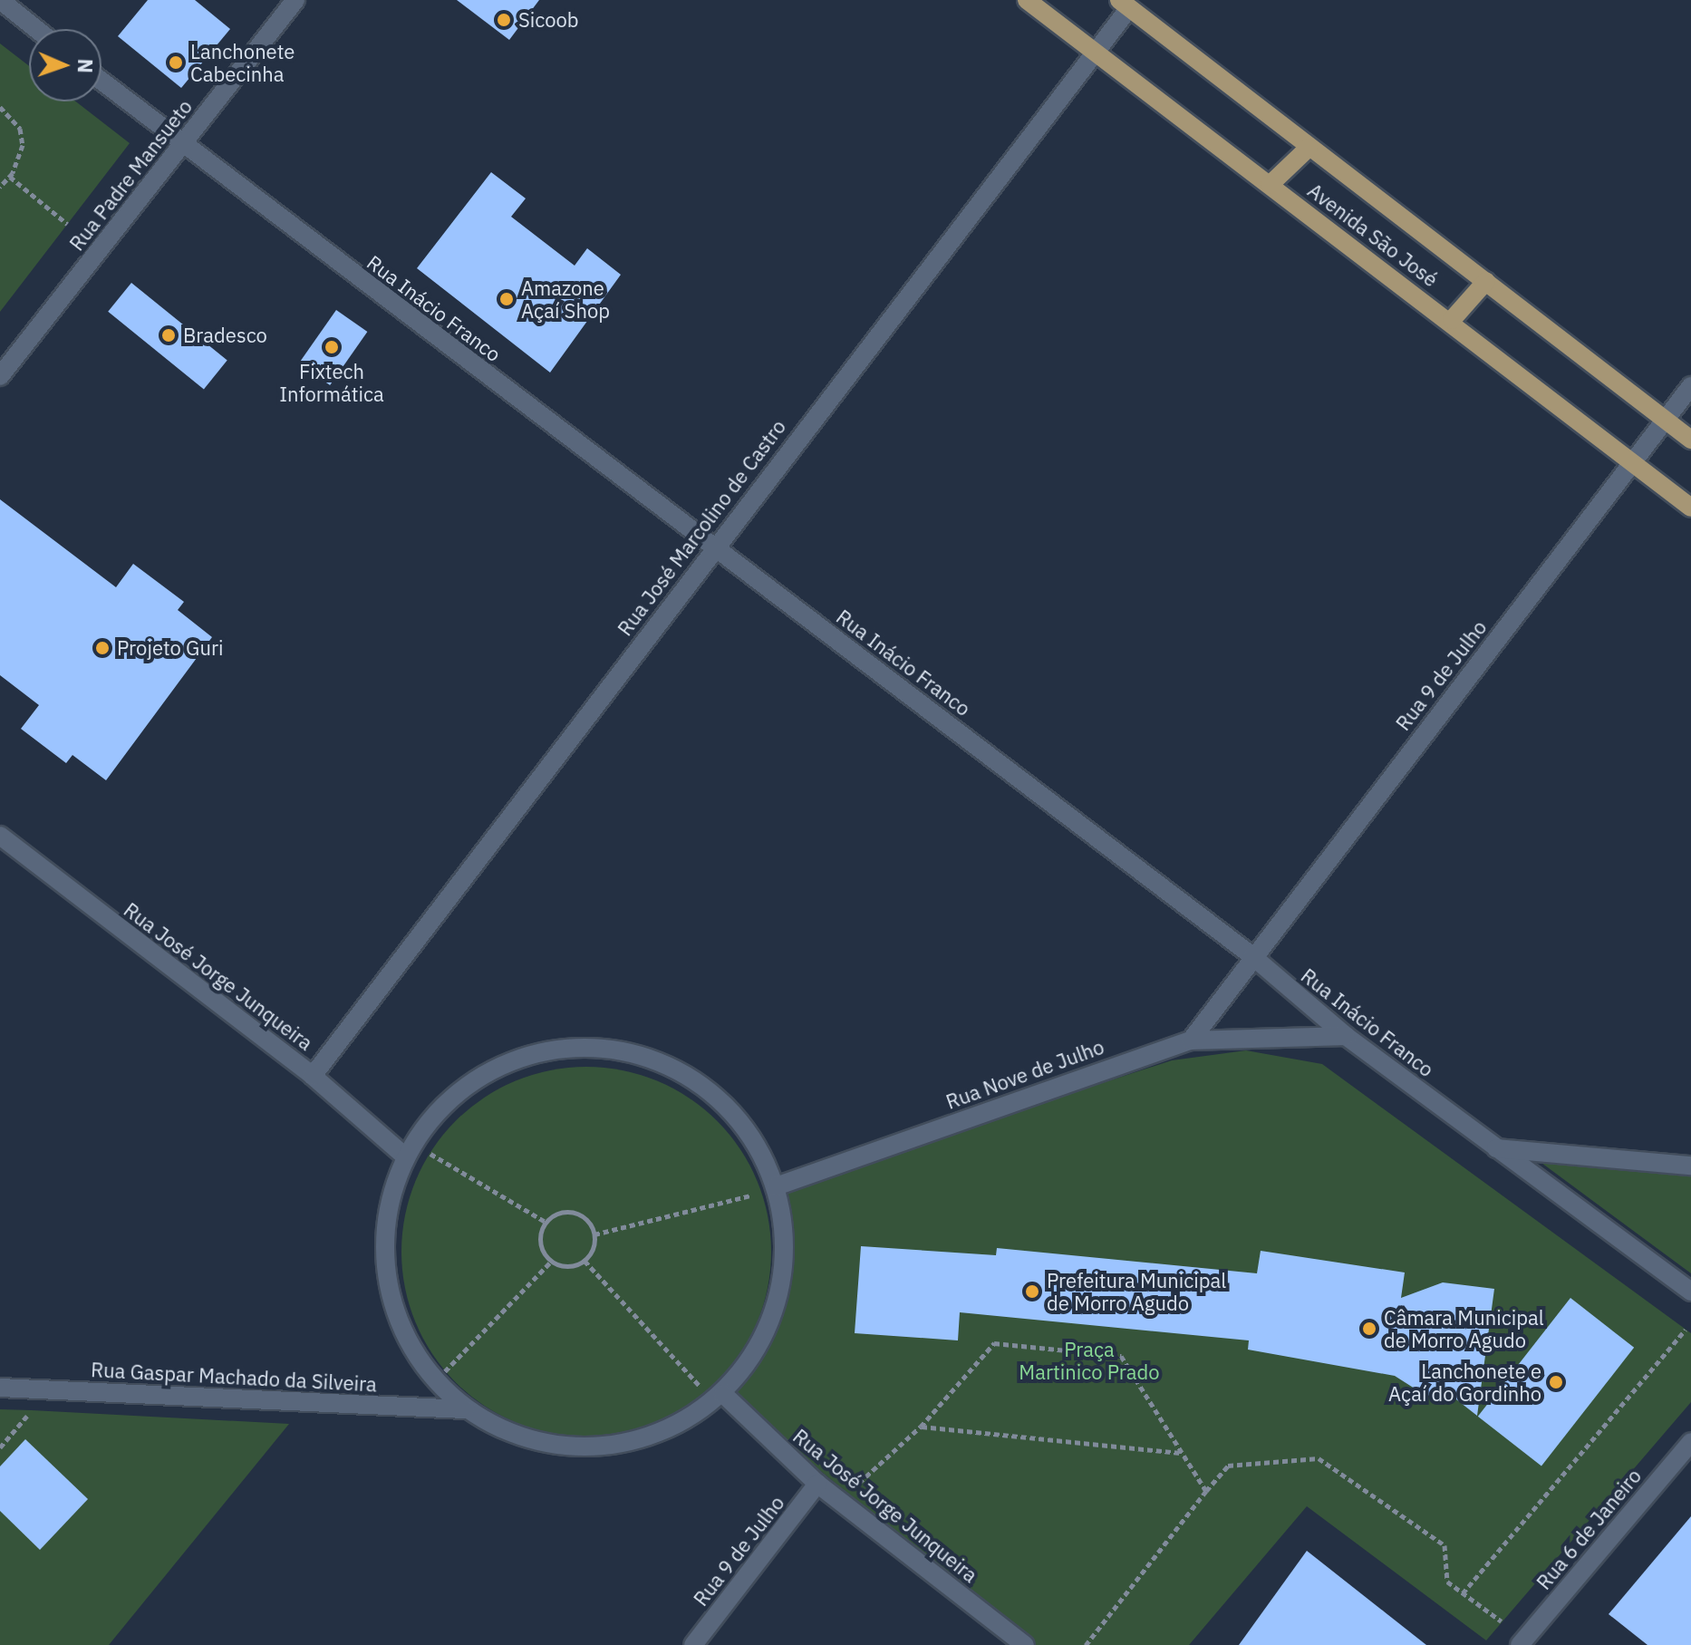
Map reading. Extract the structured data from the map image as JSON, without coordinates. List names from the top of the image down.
{
  "streets": {
    "main road": ["Avenida São José"],
    "street": [
      "Rua Padre Mansueto",
      "Rua Inácio Franco",
      "Rua José Marcolino de Castro",
      "Rua 9 de Julho",
      "Rua José Jorge Junqueira",
      "Rua Nove de Julho",
      "Rua Gaspar Machado da Silveira",
      "Rua 6 de Janeiro"
    ]
  },
  "crossings": [
    ["Rua Padre Mansueto", "Rua Inácio Franco"],
    ["Avenida São José", "Rua José Marcolino de Castro"],
    ["Avenida São José", "Rua 9 de Julho"],
    ["Rua Inácio Franco", "Rua José Marcolino de Castro"],
    ["Rua Inácio Franco", "Rua 9 de Julho"],
    ["Rua Inácio Franco", "Rua Nove de Julho"],
    ["Rua José Marcolino de Castro", "Rua José Jorge Junqueira"],
    ["Rua 9 de Julho", "Rua José Jorge Junqueira"]
  ],
  "parks": ["Praça Martinico Prado"],
  "places": [
    "Sicoob",
    "Lanchonete Cabecinha",
    "Amazone Açaí Shop",
    "Bradesco",
    "Fixtech Informática",
    "Projeto Guri",
    "Prefeitura Municipal de Morro Agudo",
    "Câmara Municipal de Morro Agudo",
    "Lanchonete e Açaí do Gordinho"
  ],
  "north": "right"
}
